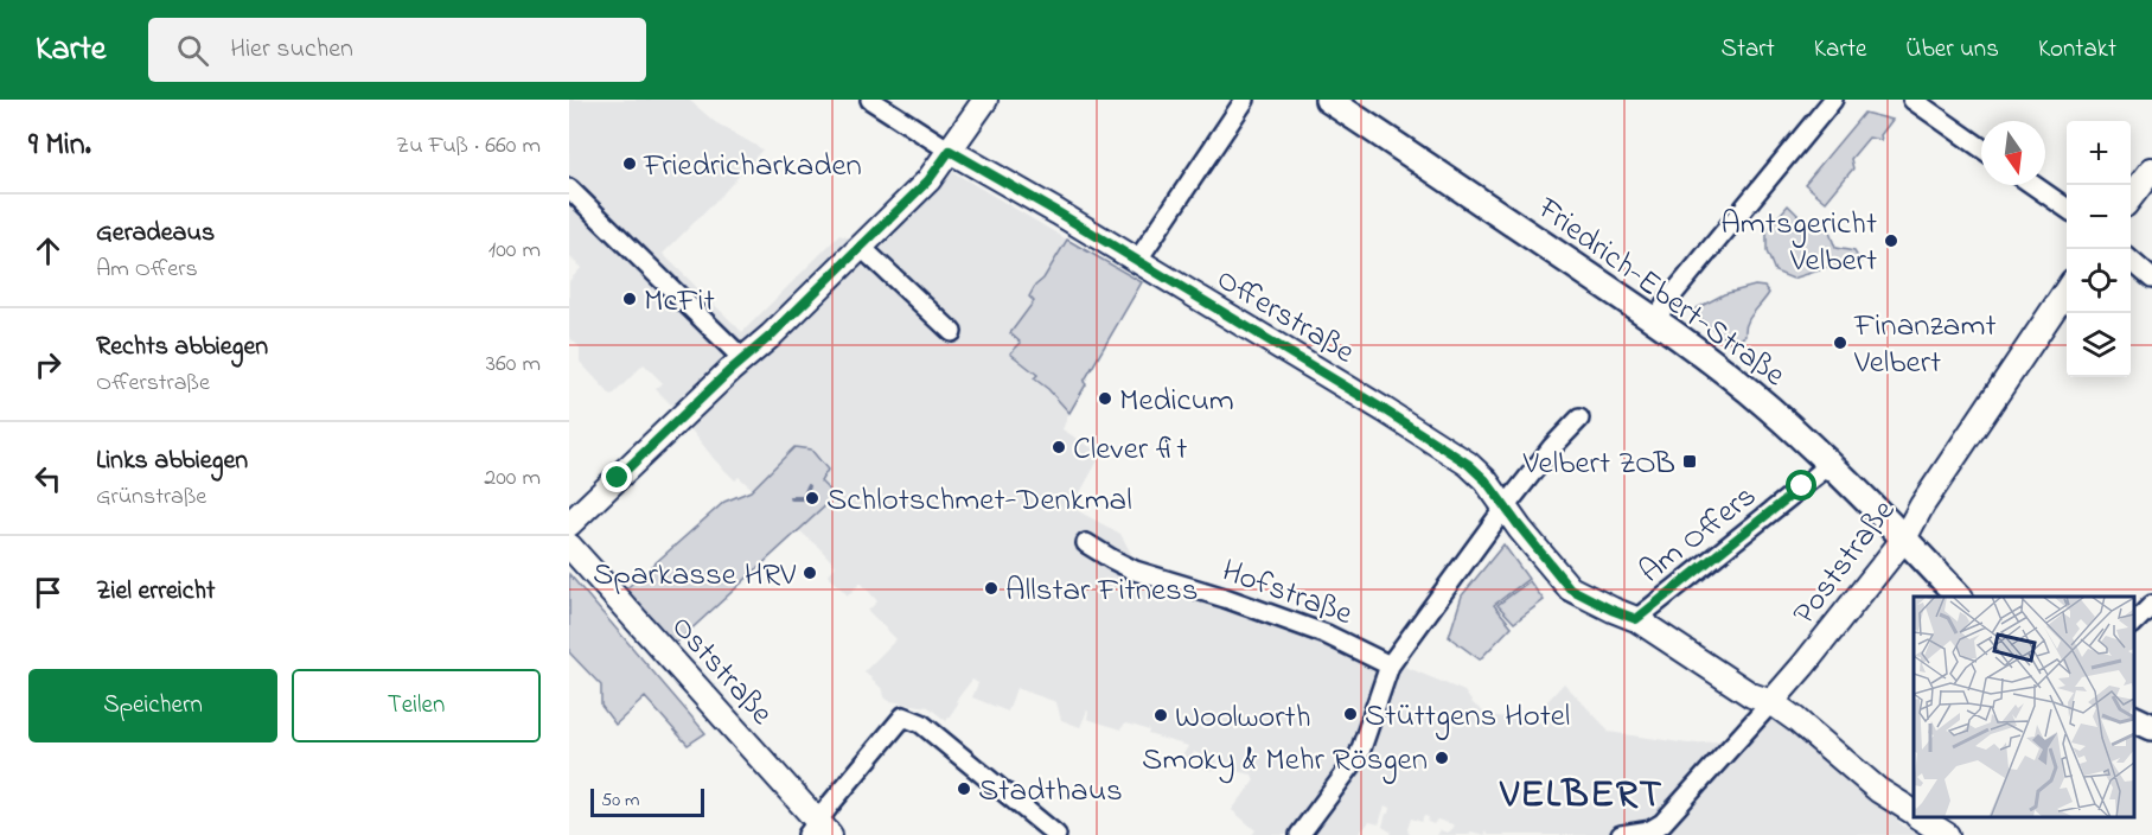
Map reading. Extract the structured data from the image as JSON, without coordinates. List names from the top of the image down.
{
  "streets": {
    "main road": ["Friedrich-Ebert-Straße"],
    "street": [
      "Offerstraße",
      "Am Offers",
      "Poststraße",
      "Hofstraße",
      "Oststraße"
    ]
  },
  "crossings": [
    ["Friedrich-Ebert-Straße", "Am Offers"],
    ["Friedrich-Ebert-Straße", "Poststraße"],
    ["Offerstraße", "Am Offers"],
    ["Offerstraße", "Poststraße"]
  ],
  "districts": ["VELBERT"],
  "places": {
    "other": [
      "Friedricharkaden",
      "Amtsgericht Velbert",
      "McFit",
      "Finanzamt Velbert",
      "Medicum",
      "Clever fit",
      "Schlotschmet-Denkmal",
      "Sparkasse HRV",
      "Allstar Fitness",
      "Stüttgens Hotel",
      "Woolworth",
      "Smoky & Mehr Rösgen",
      "Stadthaus"
    ],
    "transit": ["Velbert ZOB"]
  },
  "scale_bar": "50 m",
  "north": "bottom",
  "page": {
    "header": "Karte",
    "search": "Hier suchen",
    "nav": [
      "Start",
      "Karte",
      "Über uns",
      "Kontakt"
    ],
    "heading": ["9 Min.", "Zu Fuß · 660 m"],
    "map_buttons": ["+", "−"],
    "list": [
      ["Geradeaus", "Am Offers", "100 m"],
      ["Rechts abbiegen", "Offerstraße", "360 m"],
      ["Links abbiegen", "Grünstraße", "200 m"],
      "Ziel erreicht"
    ],
    "buttons": ["Speichern", "Teilen"],
    "scale": "50 m"
  }
}
